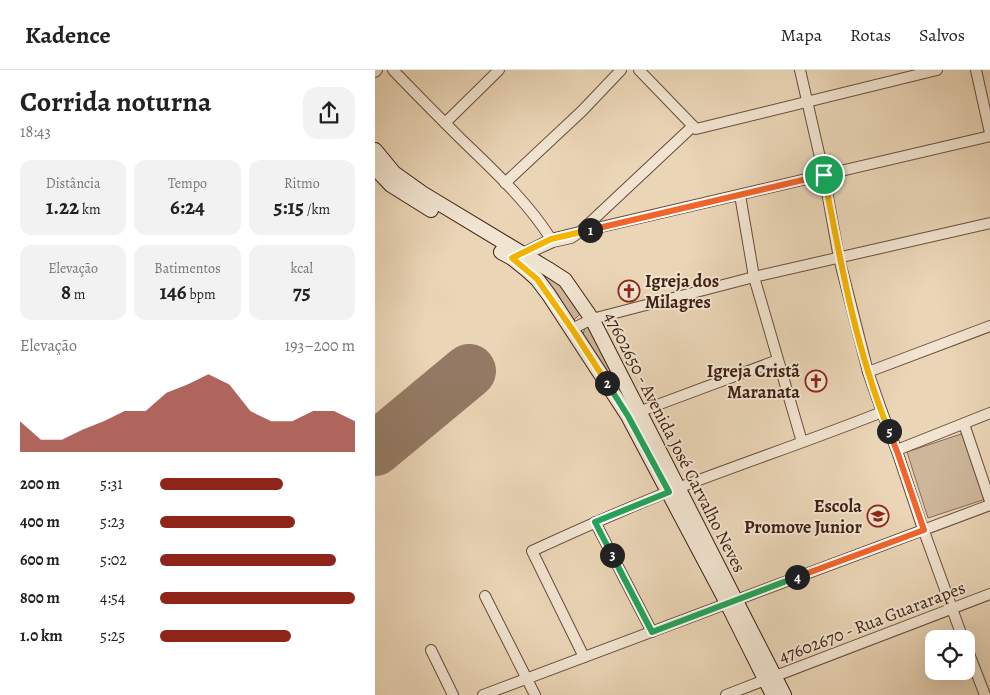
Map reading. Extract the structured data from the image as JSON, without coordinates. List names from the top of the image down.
{
  "streets": {
    "street": ["47602650 - Avenida José Carvalho Neves", "47602670 - Rua Guararapes"]
  },
  "crossings": [
    ["47602650 - Avenida José Carvalho Neves", "47602670 - Rua Guararapes"]
  ],
  "places": {
    "church": ["Igreja dos Milagres", "Igreja Cristã Maranata"],
    "school or university": ["Escola Promove Junior"]
  },
  "page": {
    "header": "Kadence",
    "nav": ["Mapa", "Rotas", "Salvos"],
    "heading": ["Corrida noturna", "18:43"],
    "stats": [
      ["Distância", "1.22 km"],
      ["Tempo", "6:24"],
      ["Ritmo", "5:15 /km"],
      ["Elevação", "8 m"],
      ["Batimentos", "146 bpm"],
      ["kcal", "75"]
    ],
    "pins": [
      "1",
      "2",
      "5",
      "3",
      "4"
    ],
    "chart": ["Elevação", "193–200 m"],
    "list": [
      {
        "name": "200 m",
        "note": "5:31"
      },
      {
        "name": "400 m",
        "note": "5:23"
      },
      {
        "name": "600 m",
        "note": "5:02"
      },
      {
        "name": "800 m",
        "note": "4:54"
      },
      {
        "name": "1.0 km",
        "note": "5:25"
      }
    ]
  }
}
